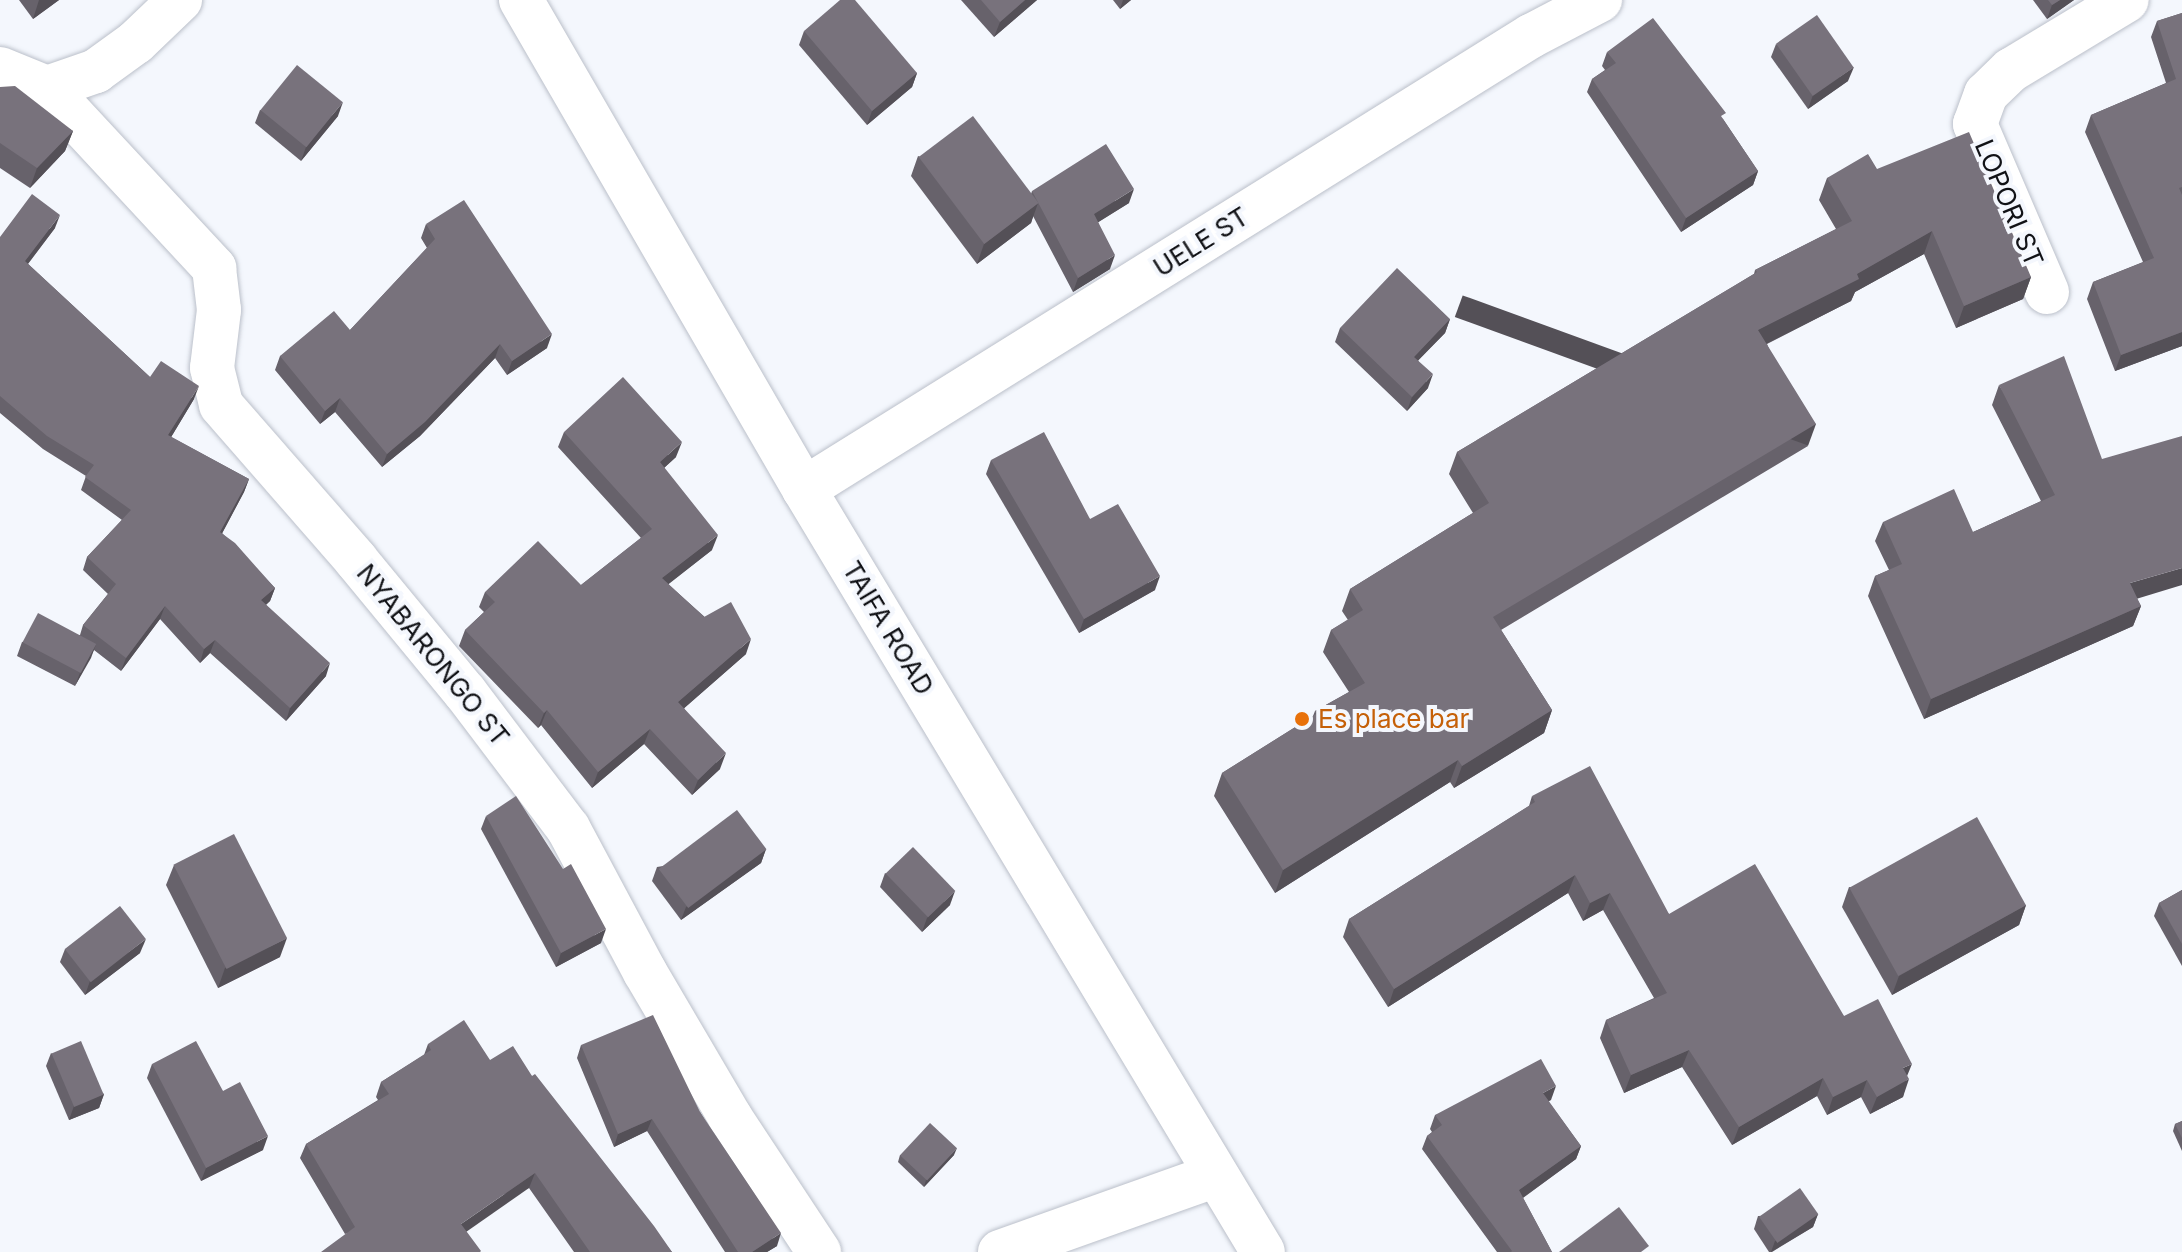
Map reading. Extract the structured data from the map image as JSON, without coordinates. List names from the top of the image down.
{
  "streets": {
    "main road": [
      "LOPORI ST",
      "UELE ST",
      "TAIFA ROAD",
      "NYABARONGO ST"
    ]
  },
  "crossings": [
    ["UELE ST", "TAIFA ROAD"]
  ],
  "places": ["Es place bar"]
}
